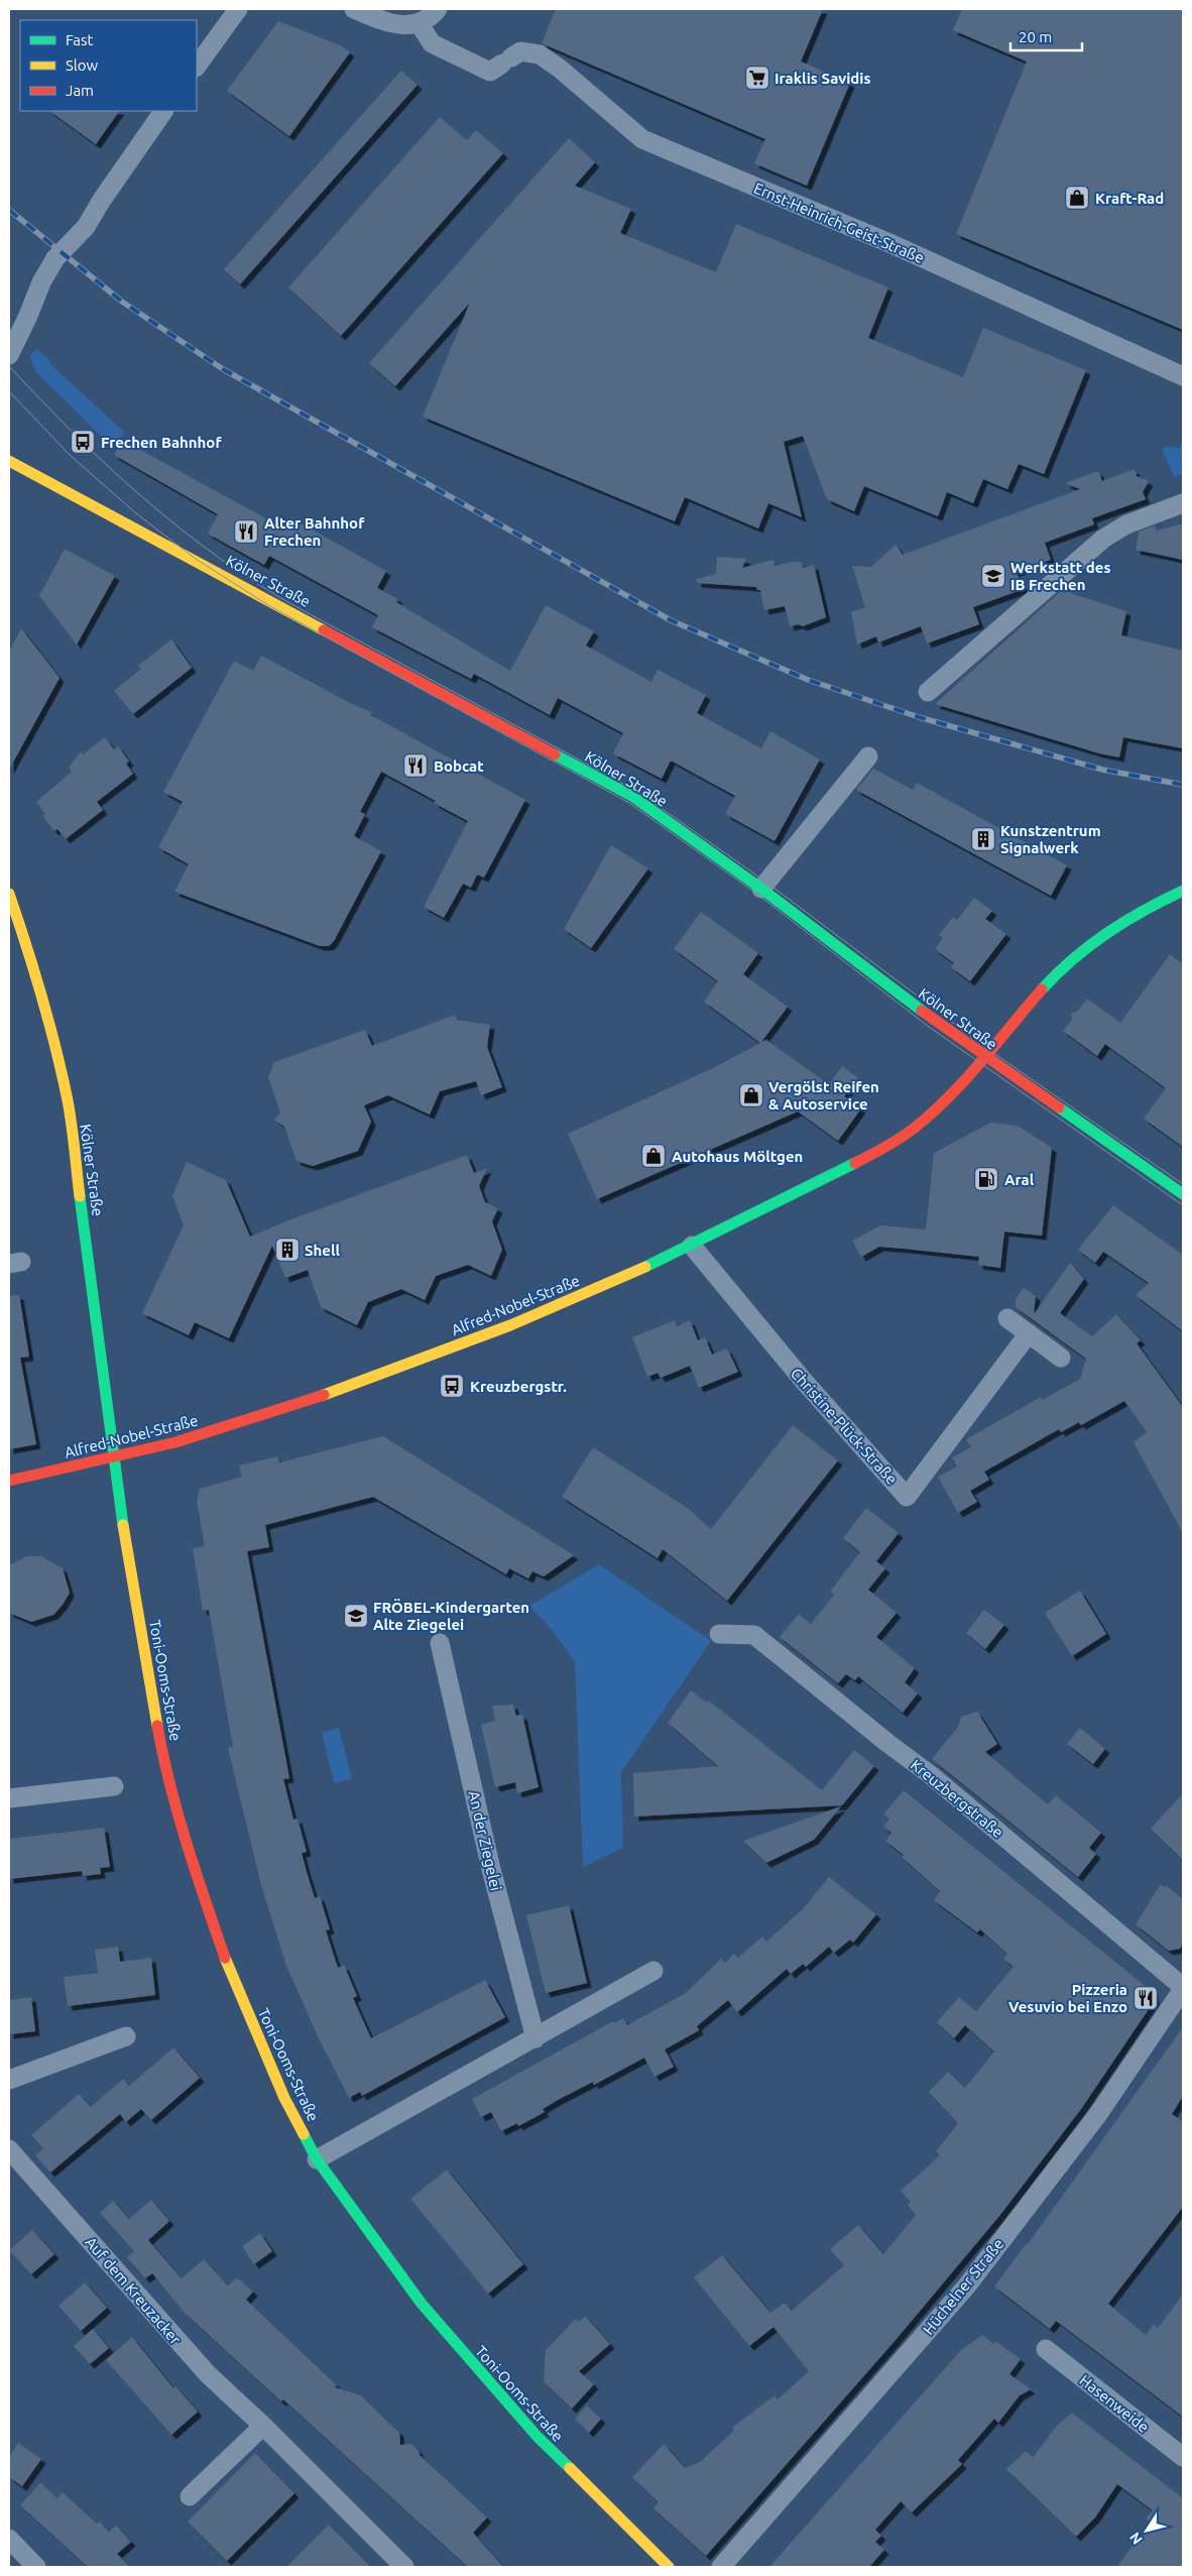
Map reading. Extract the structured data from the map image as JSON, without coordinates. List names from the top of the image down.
{
  "streets": {
    "street": [
      "Ernst-Heinrich-Geist-Straße",
      "Kölner Straße",
      "Alfred-Nobel-Straße",
      "Christine-Plück-Straße",
      "Toni-Ooms-Straße",
      "Kreuzbergstraße",
      "An der Ziegelei",
      "Hüchelner Straße",
      "Auf dem Kreuzacker",
      "Hasenweide"
    ]
  },
  "crossings": [
    ["Kölner Straße", "Alfred-Nobel-Straße"],
    ["Kölner Straße", "Toni-Ooms-Straße"],
    ["Alfred-Nobel-Straße", "Christine-Plück-Straße"],
    ["Alfred-Nobel-Straße", "Toni-Ooms-Straße"],
    ["Kreuzbergstraße", "Hüchelner Straße"]
  ],
  "places": {
    "supermarket": ["Iraklis Savidis"],
    "shop": ["Kraft-Rad", "Vergölst Reifen & Autoservice", "Autohaus Möltgen"],
    "bus stop": ["Frechen Bahnhof", "Kreuzbergstr."],
    "restaurant": ["Alter Bahnhof Frechen", "Bobcat", "Pizzeria Vesuvio bei Enzo"],
    "school or university": ["Werkstatt des IB Frechen", "FRÖBEL-Kindergarten Alte Ziegelei"],
    "building": ["Kunstzentrum Signalwerk", "Shell"],
    "fuel station": ["Aral"]
  },
  "legend": ["Fast", "Slow", "Jam"],
  "scale_bar": "20 m",
  "north": "bottom left"
}
